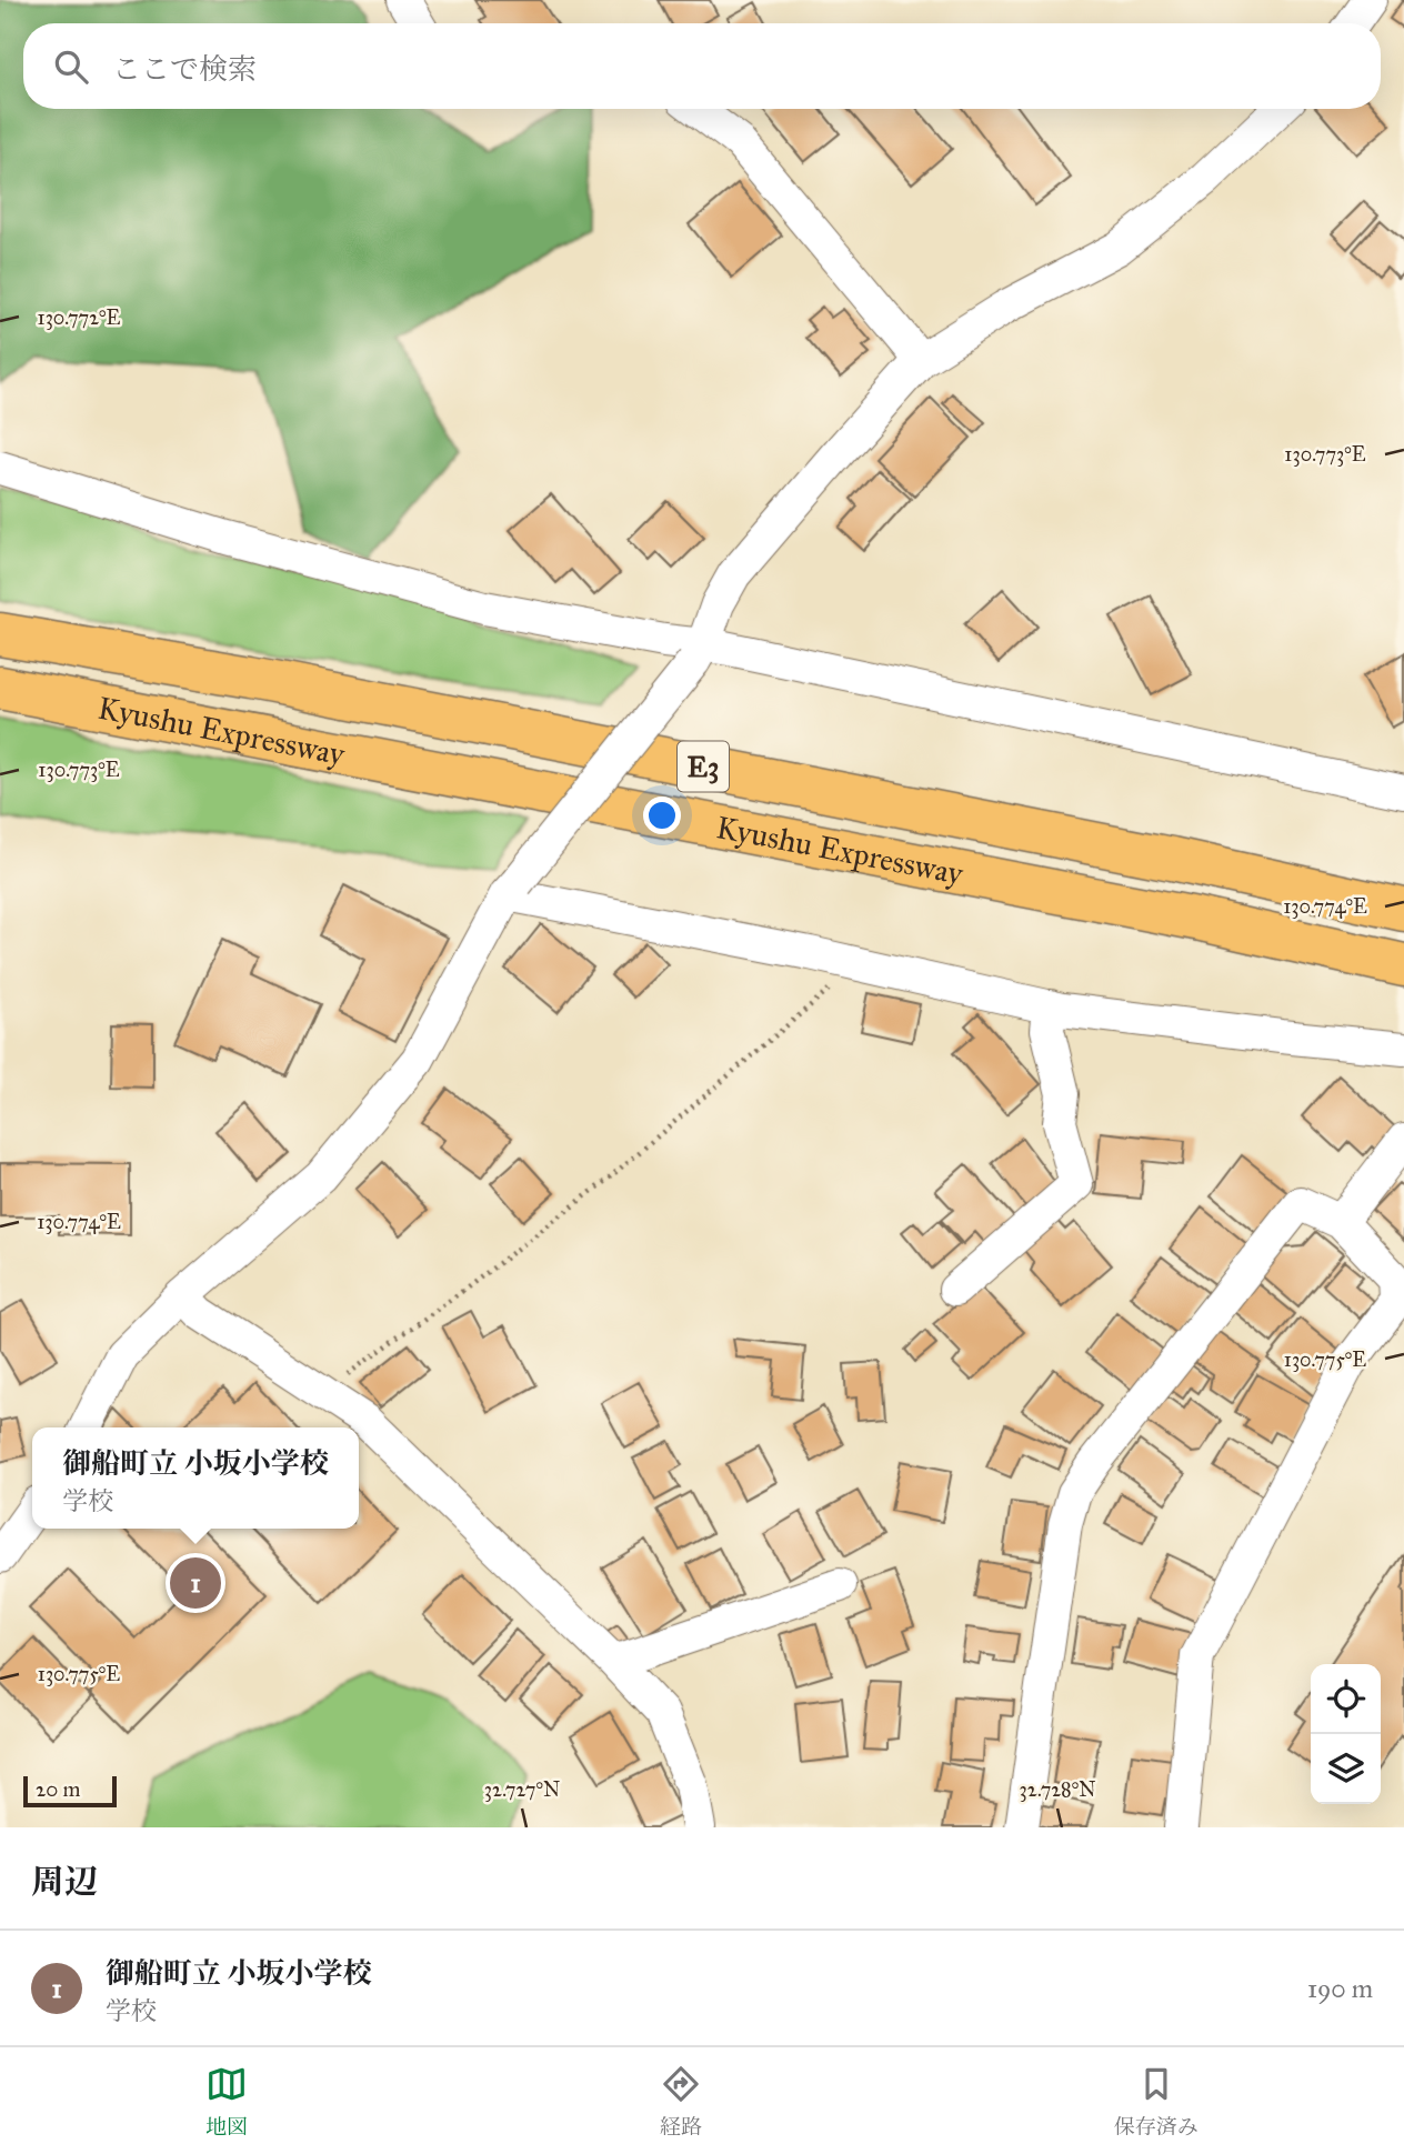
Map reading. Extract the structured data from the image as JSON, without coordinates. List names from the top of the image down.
{
  "streets": {
    "highway": ["Kyushu Expressway", "E3"]
  },
  "scale_bar": "20 m",
  "page": {
    "search": "ここで検索",
    "popup": ["御船町立 小坂小学校", "学校"],
    "pins": "1",
    "scale": "20 m",
    "heading": "周辺",
    "list": [
      {
        "mark": "1",
        "name": "御船町立 小坂小学校",
        "note": "学校",
        "value": "190 m"
      }
    ],
    "nav": ["地図", "経路", "保存済み"]
  },
  "coordinates": [
    "130.772°E",
    "130.773°E",
    "130.774°E",
    "130.775°E",
    "32.727°N",
    "32.728°N"
  ]
}
